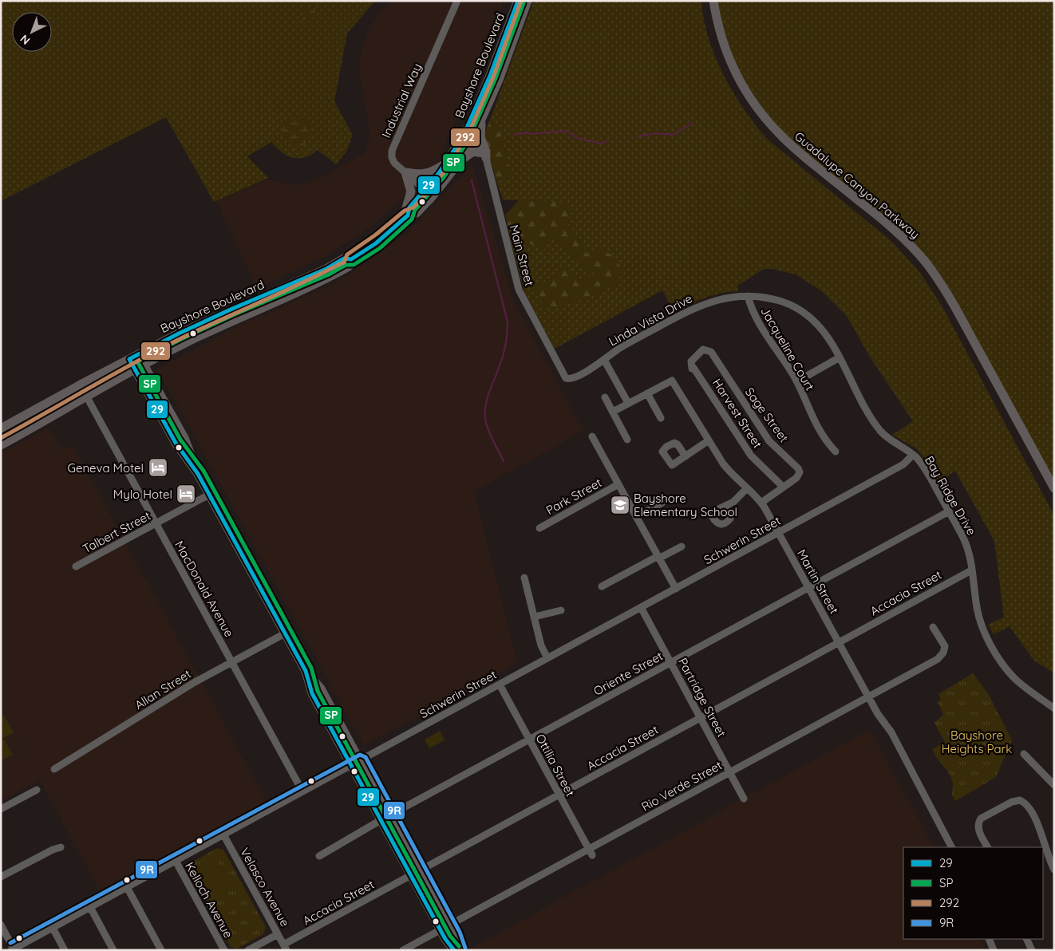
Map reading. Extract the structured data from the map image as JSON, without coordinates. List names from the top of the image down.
{
  "streets": {
    "main road": ["Bayshore Boulevard", "Guadalupe Canyon Parkway"],
    "street": [
      "Industrial Way",
      "Main Street",
      "Linda Vista Drive",
      "Jacqueline Court",
      "Harvest Street",
      "Sage Street",
      "Bay Ridge Drive",
      "Park Street",
      "Talbert Street",
      "Schwerin Street",
      "Martin Street",
      "MacDonald Avenue",
      "Accacia Street",
      "Oriente Street",
      "Allan Street",
      "Partridge Street",
      "Ottilia Street",
      "Rio Verde Street",
      "Velasco Avenue",
      "Kelloch Avenue"
    ]
  },
  "crossings": [
    ["Bayshore Boulevard", "Industrial Way"],
    ["Bayshore Boulevard", "MacDonald Avenue"],
    ["Main Street", "Linda Vista Drive"],
    ["Linda Vista Drive", "Jacqueline Court"],
    ["Linda Vista Drive", "Bay Ridge Drive"],
    ["Linda Vista Drive", "Schwerin Street"],
    ["Harvest Street", "Sage Street"],
    ["Sage Street", "Martin Street"],
    ["Bay Ridge Drive", "Schwerin Street"],
    ["Bay Ridge Drive", "Accacia Street"],
    ["Bay Ridge Drive", "Oriente Street"],
    ["Talbert Street", "MacDonald Avenue"],
    ["Schwerin Street", "Martin Street"],
    ["Schwerin Street", "MacDonald Avenue"],
    ["Schwerin Street", "Partridge Street"],
    ["Schwerin Street", "Ottilia Street"],
    ["Schwerin Street", "Velasco Avenue"],
    ["Schwerin Street", "Kelloch Avenue"],
    ["Martin Street", "Accacia Street"],
    ["Martin Street", "Oriente Street"],
    ["Martin Street", "Rio Verde Street"],
    ["MacDonald Avenue", "Allan Street"],
    ["Accacia Street", "Partridge Street"],
    ["Accacia Street", "Ottilia Street"],
    ["Accacia Street", "Velasco Avenue"],
    ["Oriente Street", "Partridge Street"],
    ["Oriente Street", "Ottilia Street"],
    ["Partridge Street", "Rio Verde Street"],
    ["Ottilia Street", "Rio Verde Street"]
  ],
  "parks": ["Bayshore Heights Park"],
  "places": {
    "hotel": ["Geneva Motel", "Mylo Hotel"],
    "school or university": ["Bayshore Elementary School"]
  },
  "lines": [
    "transit line 29",
    "transit line 292",
    "transit line SP",
    "transit line 9R"
  ],
  "legend": [
    "29",
    "SP",
    "292",
    "9R"
  ],
  "north": "bottom left"
}
